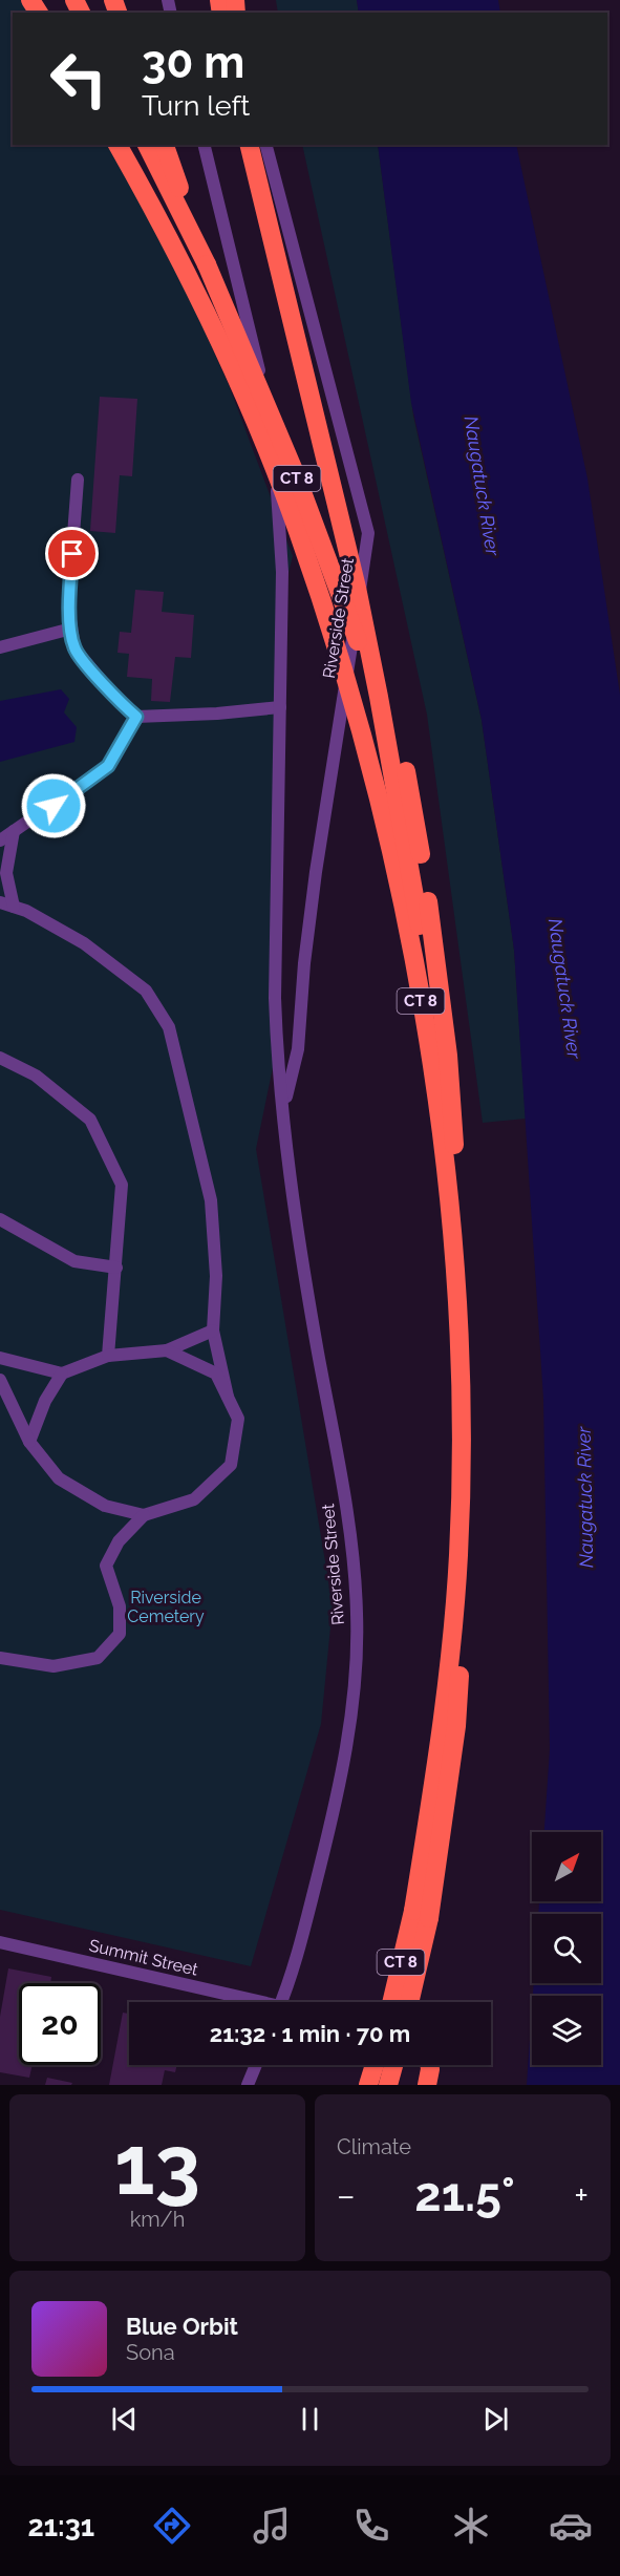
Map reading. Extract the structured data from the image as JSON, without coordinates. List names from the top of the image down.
{
  "streets": {
    "highway": ["CT 8"],
    "street": ["Riverside Street", "Summit Street"]
  },
  "water": ["Naugatuck River"],
  "parks": ["Riverside Cemetery"],
  "north": "top right",
  "page": {
    "turn": ["30 m", "Turn left"],
    "limit": "20",
    "trip": "21:32 · 1 min · 70 m",
    "tile": [
      ["13", "km/h"],
      "Climate"
    ],
    "heat": ["−", "21.5°", "+"],
    "song": ["Blue Orbit", "Sona"],
    "tabs": "21:31"
  }
}
